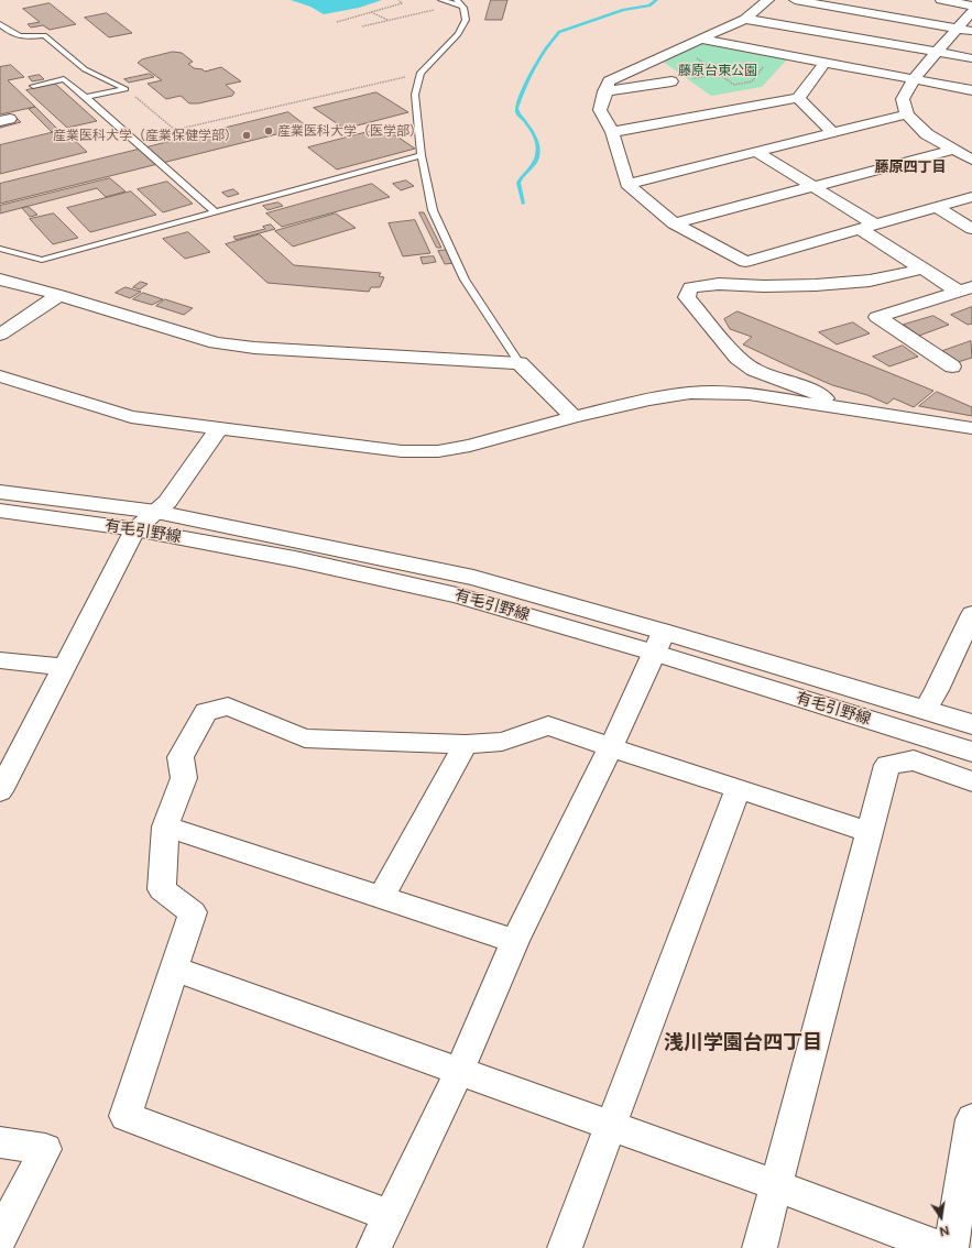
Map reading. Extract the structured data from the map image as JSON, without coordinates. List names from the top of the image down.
{
  "streets": {
    "main road": ["有毛引野線"]
  },
  "districts": ["藤原四丁目", "浅川学園台四丁目"],
  "parks": ["藤原台東公園"],
  "places": ["産業医科大学（医学部）", "産業医科大学（産業保健学部）"],
  "north": "bottom"
}
